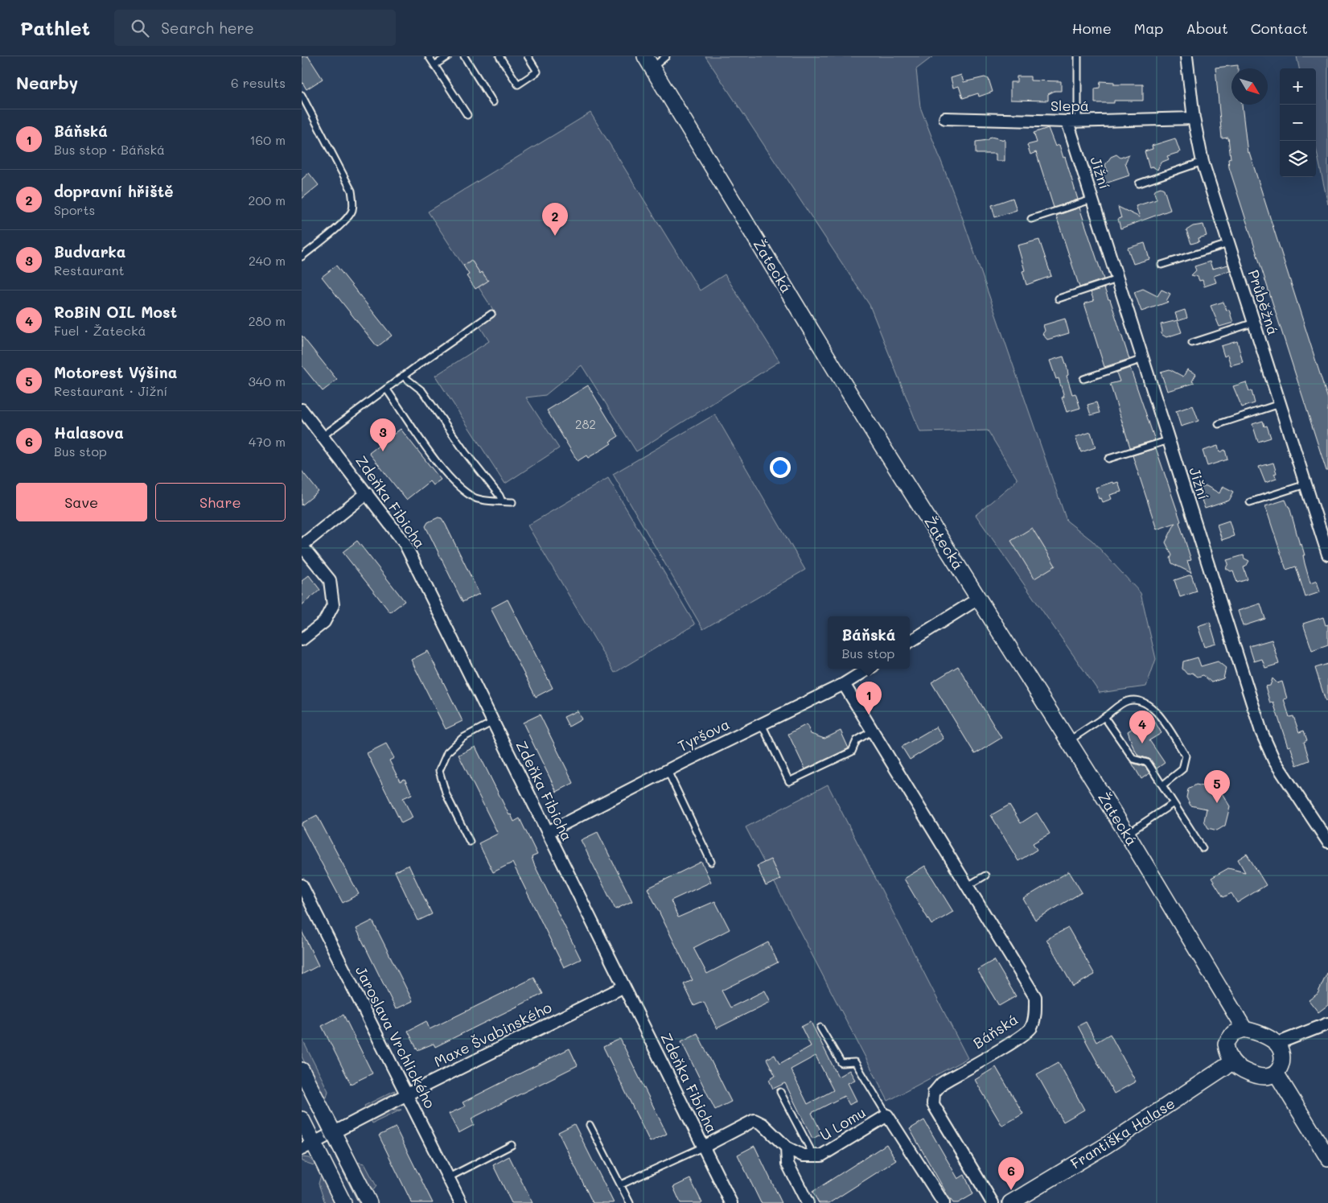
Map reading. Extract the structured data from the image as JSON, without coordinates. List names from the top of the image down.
{
  "streets": {
    "street": [
      "Slepá",
      "Jižní",
      "Žatecká",
      "Průběžná",
      "Zdeňka Fibicha",
      "Tyršova",
      "Báňská",
      "Maxe Švabinského",
      "Jaroslava Vrchlického",
      "U Lomu",
      "Františka Halase"
    ]
  },
  "crossings": [
    ["Slepá", "Jižní"],
    ["Slepá", "Průběžná"],
    ["Žatecká", "Františka Halase"],
    ["Zdeňka Fibicha", "Tyršova"],
    ["Zdeňka Fibicha", "Maxe Švabinského"],
    ["Zdeňka Fibicha", "U Lomu"],
    ["Tyršova", "Báňská"],
    ["Maxe Švabinského", "Jaroslava Vrchlického"]
  ],
  "house_numbers": ["282"],
  "north": "bottom right",
  "page": {
    "header": "Pathlet",
    "search": "Search here",
    "nav": [
      "Home",
      "Map",
      "About",
      "Contact"
    ],
    "heading": ["Nearby", "6 results"],
    "map_buttons": ["+", "−"],
    "list": [
      {
        "mark": "1",
        "name": "Báňská",
        "note": "Bus stop · Báňská",
        "value": "160 m"
      },
      {
        "mark": "2",
        "name": "dopravní hřiště",
        "note": "Sports",
        "value": "200 m"
      },
      {
        "mark": "3",
        "name": "Budvarka",
        "note": "Restaurant",
        "value": "240 m"
      },
      {
        "mark": "4",
        "name": "RoBiN OIL Most",
        "note": "Fuel · Žatecká",
        "value": "280 m"
      },
      {
        "mark": "5",
        "name": "Motorest Výšina",
        "note": "Restaurant · Jižní",
        "value": "340 m"
      },
      {
        "mark": "6",
        "name": "Halasova",
        "note": "Bus stop",
        "value": "470 m"
      }
    ],
    "pins": [
      "2",
      "3",
      "1",
      "4",
      "5",
      "6"
    ],
    "buttons": ["Save", "Share"],
    "popup": ["Báňská", "Bus stop"]
  }
}
